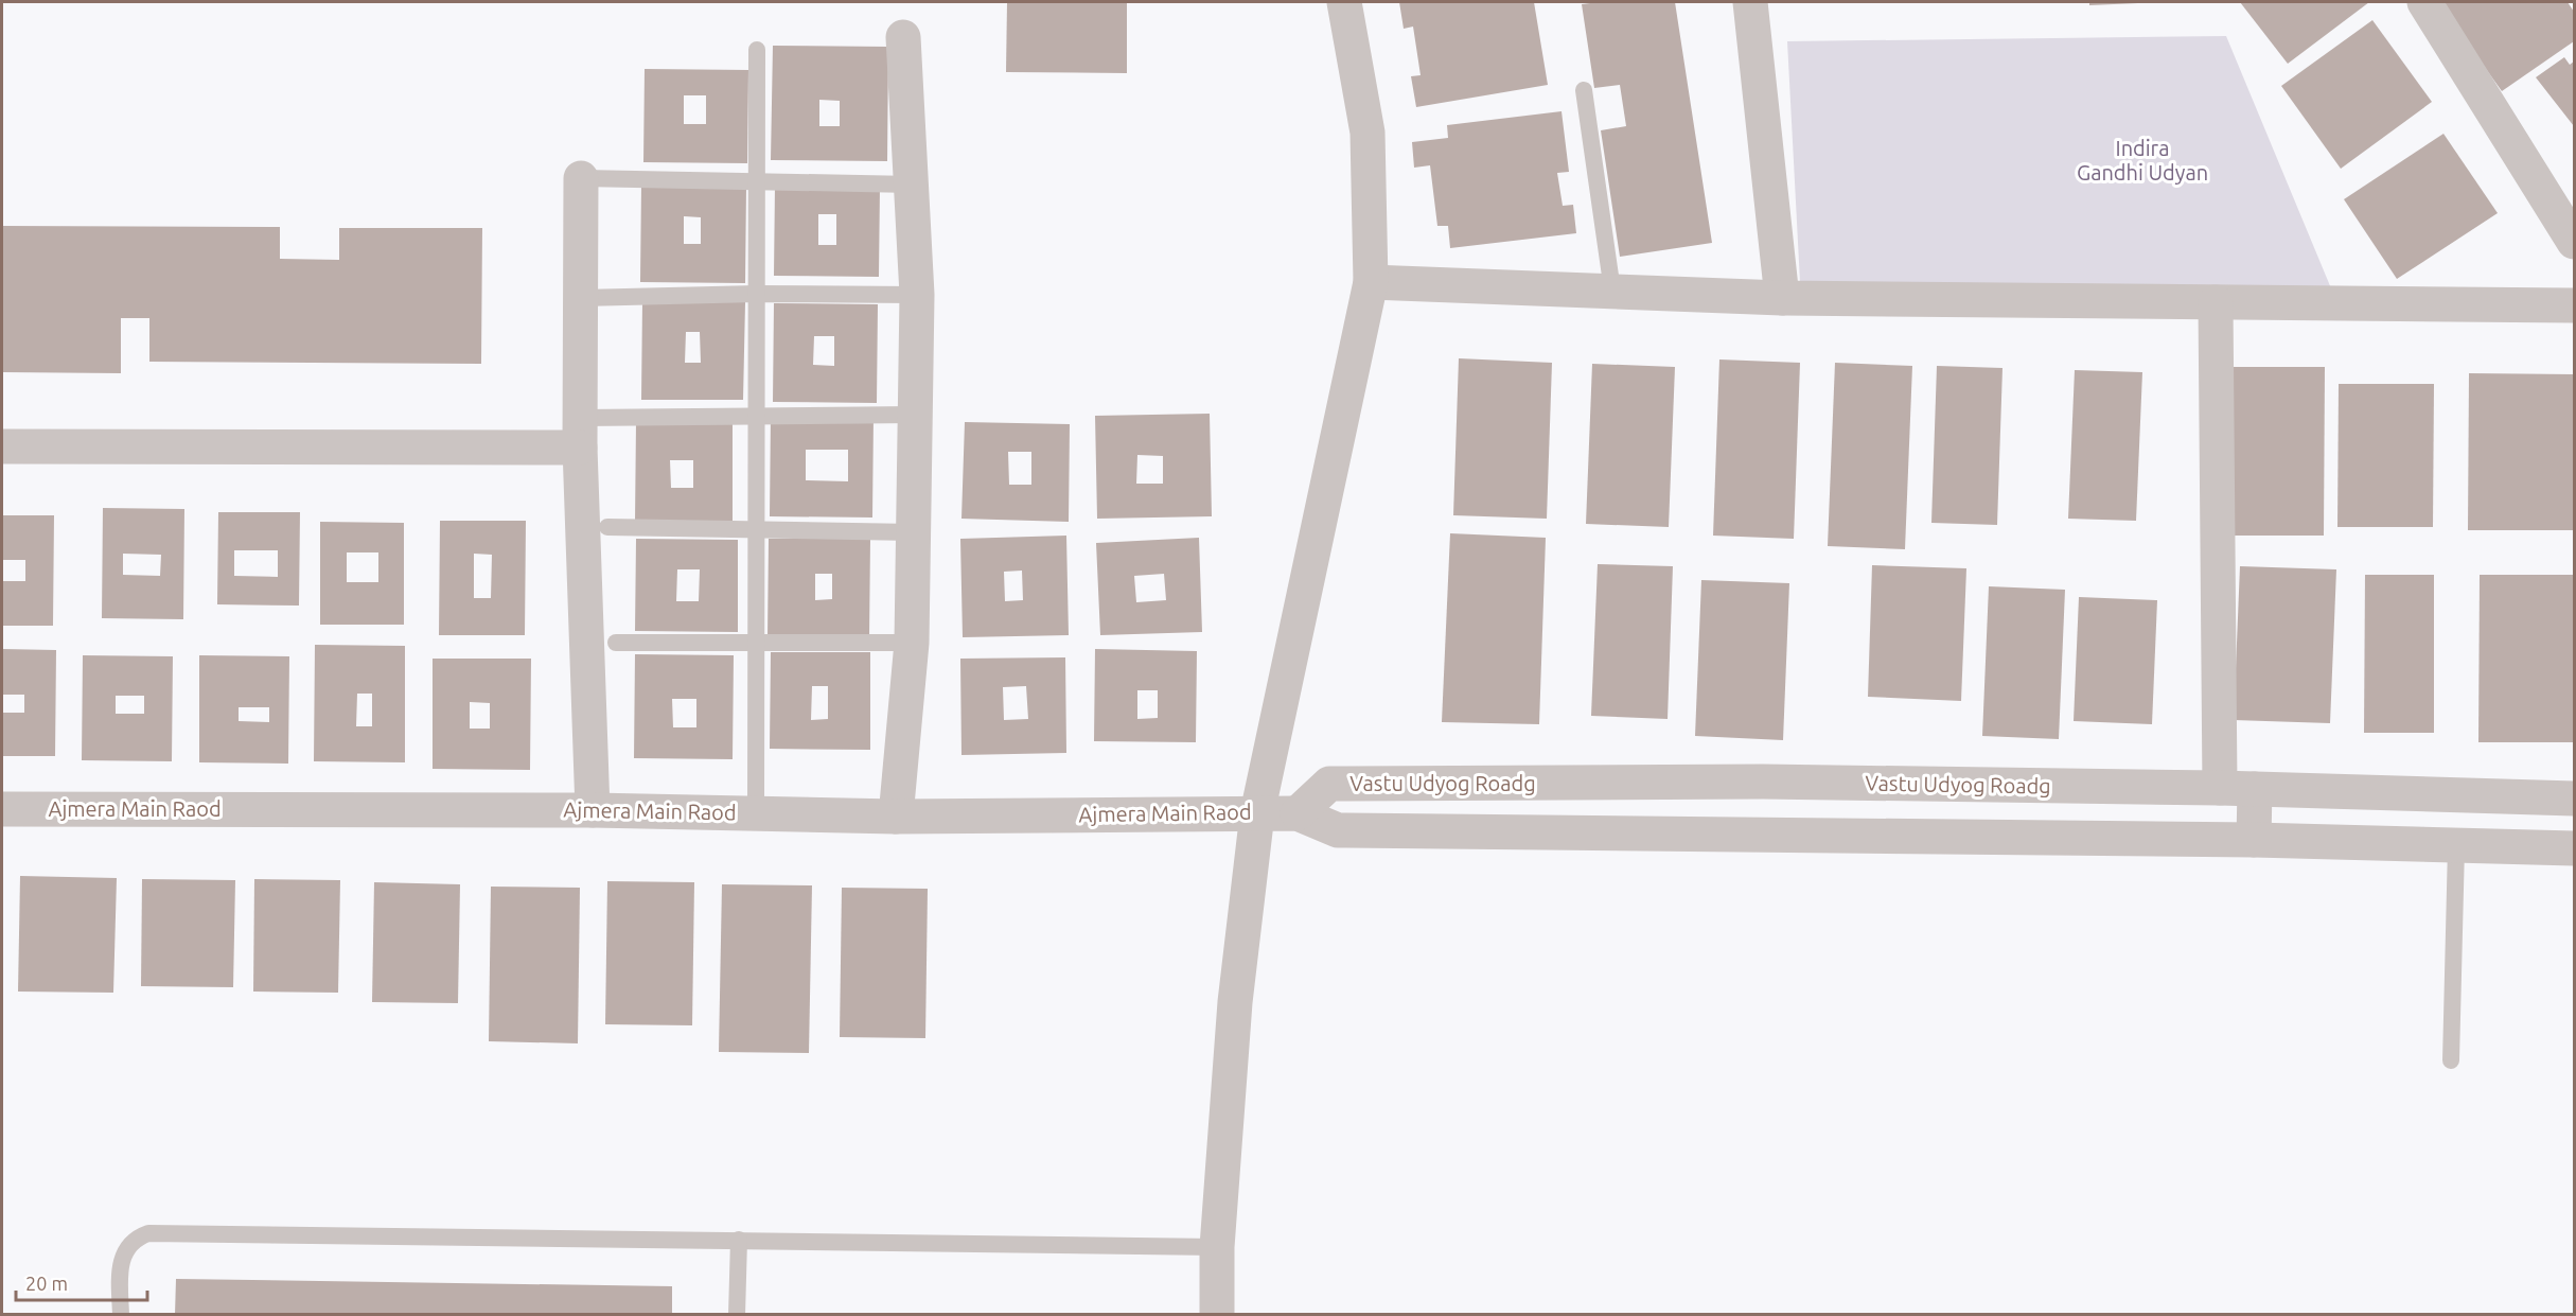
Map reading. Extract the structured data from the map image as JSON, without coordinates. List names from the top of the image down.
{
  "streets": {
    "street": ["Vastu Udyog Roadg", "Ajmera Main Raod"]
  },
  "crossings": [
    ["Vastu Udyog Roadg", "Ajmera Main Raod"]
  ],
  "parks": ["Indira Gandhi Udyan"],
  "scale_bar": "20 m"
}
